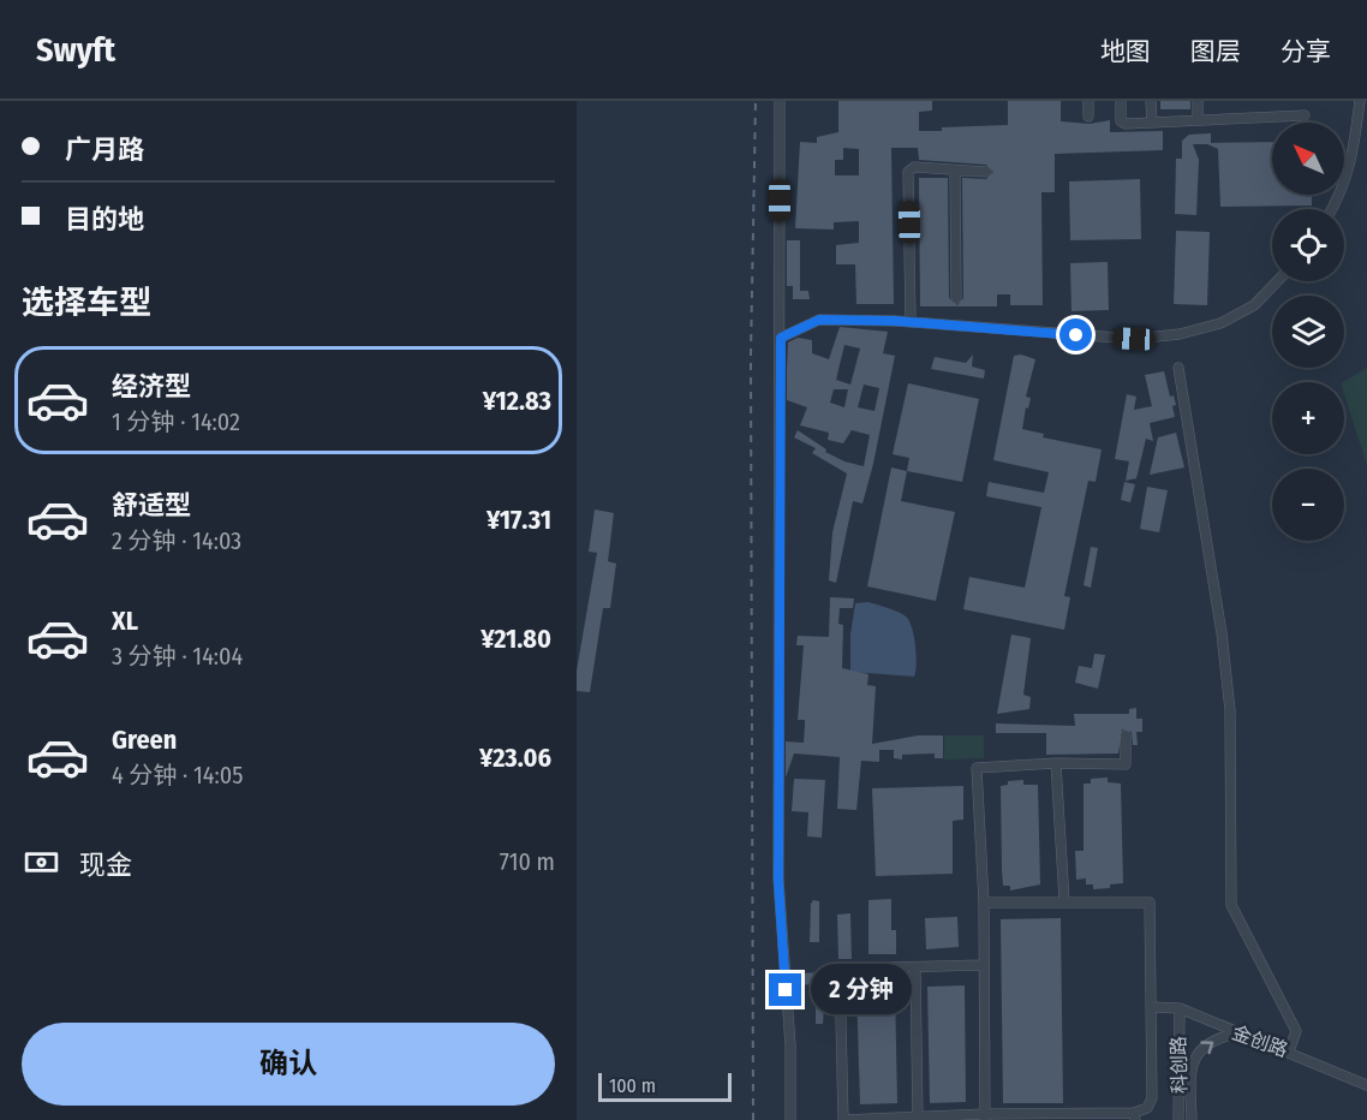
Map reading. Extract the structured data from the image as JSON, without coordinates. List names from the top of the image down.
{
  "streets": {
    "street": ["金创路", "科创路"]
  },
  "crossings": [
    ["金创路", "科创路"]
  ],
  "one_way": ["科创路"],
  "scale_bar": "100 m",
  "north": "top left",
  "page": {
    "header": "Swyft",
    "nav": ["地图", "图层", "分享"],
    "banner": ["广月路", "目的地"],
    "map_buttons": ["+", "−"],
    "heading": "选择车型",
    "list": [
      {
        "name": "经济型",
        "note": "1 分钟 · 14:02",
        "value": "¥12.83"
      },
      {
        "name": "舒适型",
        "note": "2 分钟 · 14:03",
        "value": "¥17.31"
      },
      {
        "name": "XL",
        "note": "3 分钟 · 14:04",
        "value": "¥21.80"
      },
      {
        "name": "Green",
        "note": "4 分钟 · 14:05",
        "value": "¥23.06"
      }
    ],
    "pay": ["现金", "710 m"],
    "bubble": "2 分钟",
    "buttons": "确认",
    "scale": "100 m"
  }
}
